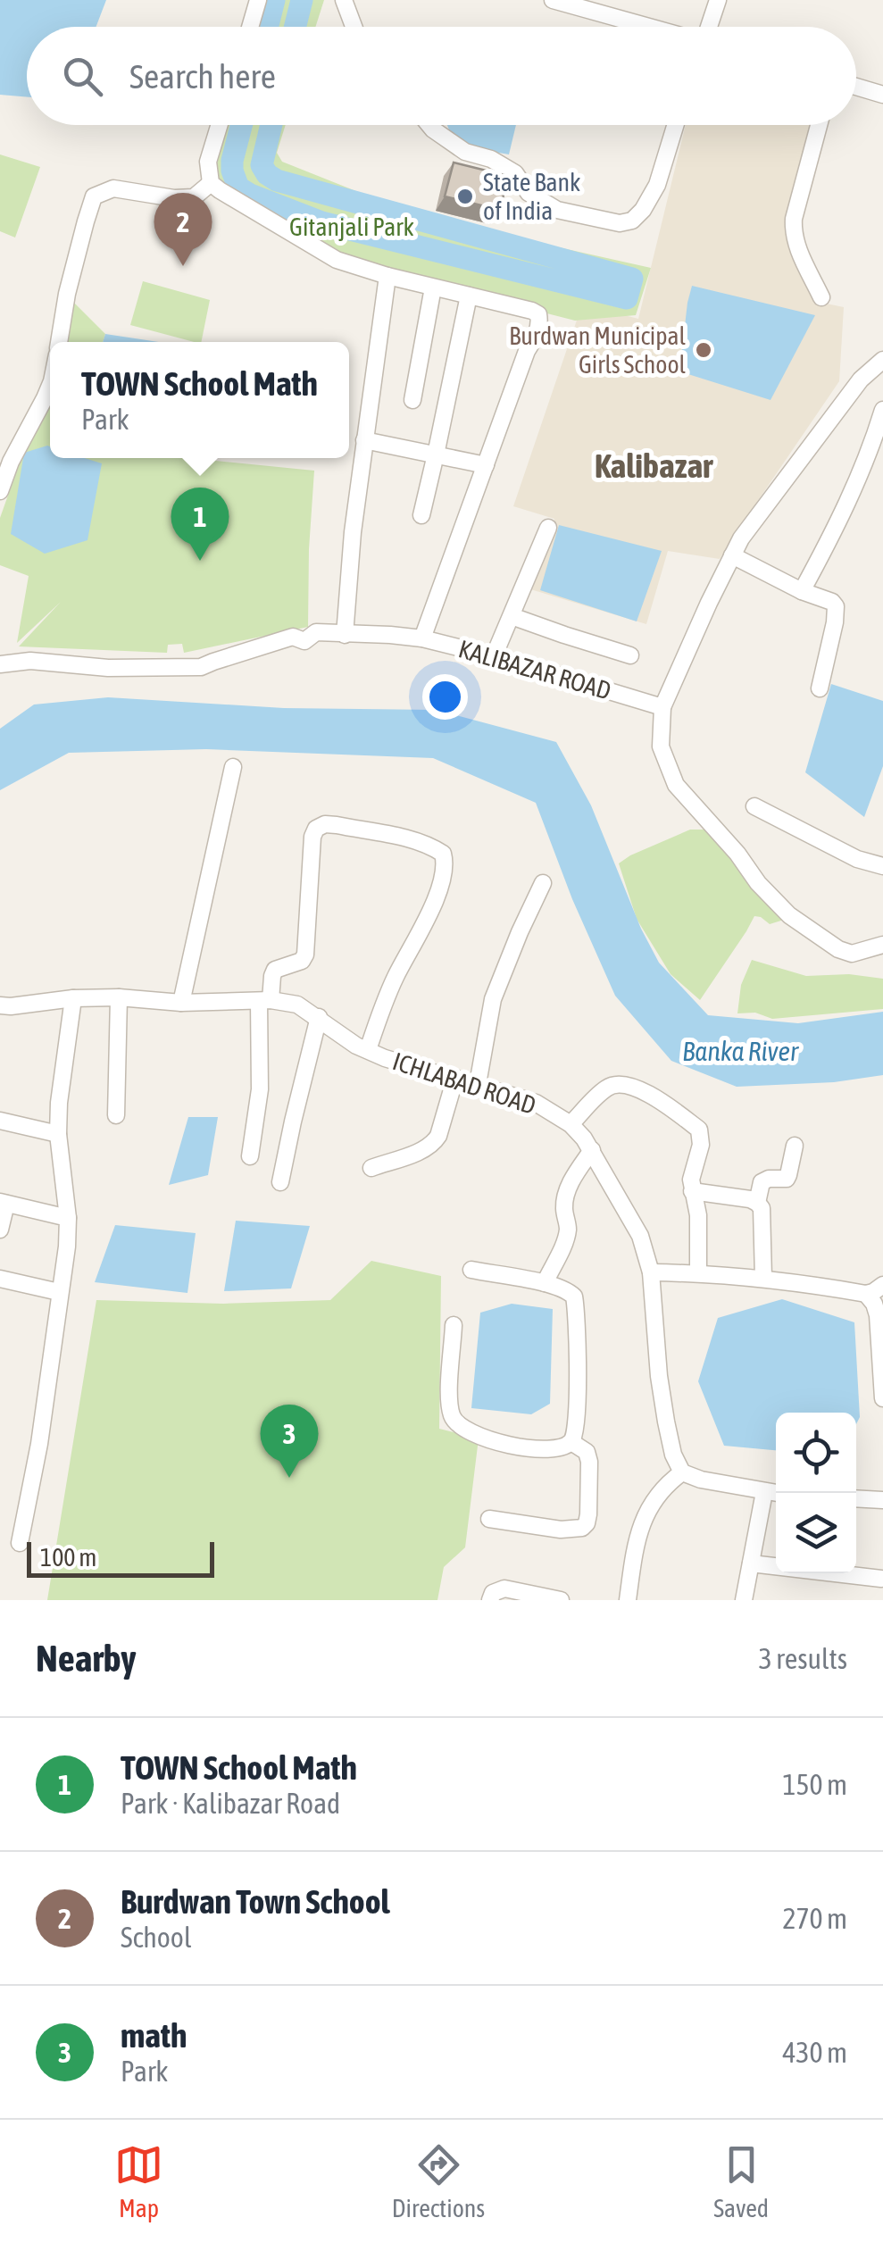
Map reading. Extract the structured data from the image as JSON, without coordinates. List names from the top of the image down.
{
  "streets": {
    "street": ["KALIBAZAR ROAD", "ICHLABAD ROAD"]
  },
  "districts": ["Kalibazar"],
  "water": ["Banka River"],
  "parks": ["Gitanjali Park"],
  "places": ["State Bank of India", "Burdwan Municipal Girls School"],
  "scale_bar": "100 m",
  "page": {
    "search": "Search here",
    "pins": ["2", "1", "3"],
    "popup": ["TOWN School Math", "Park"],
    "scale": "100 m",
    "heading": ["Nearby", "3 results"],
    "list": [
      {
        "mark": "1",
        "name": "TOWN School Math",
        "note": "Park · Kalibazar Road",
        "value": "150 m"
      },
      {
        "mark": "2",
        "name": "Burdwan Town School",
        "note": "School",
        "value": "270 m"
      },
      {
        "mark": "3",
        "name": "math",
        "note": "Park",
        "value": "430 m"
      }
    ],
    "nav": ["Map", "Directions", "Saved"]
  }
}
